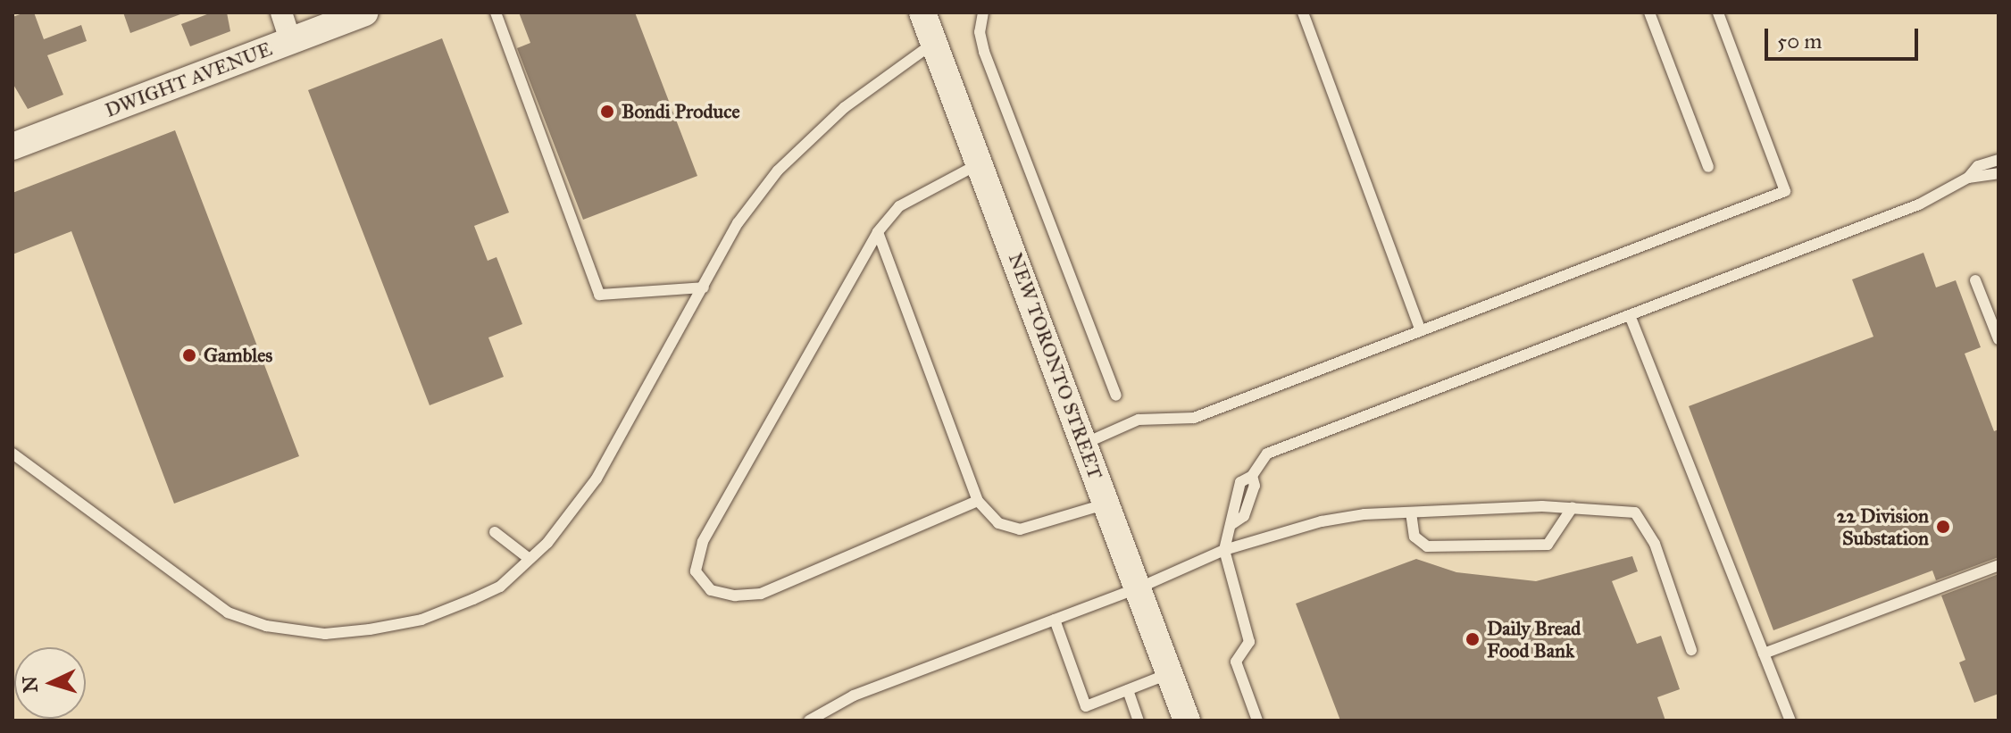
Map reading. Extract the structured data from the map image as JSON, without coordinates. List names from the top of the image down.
{
  "streets": {
    "street": ["DWIGHT AVENUE", "NEW TORONTO STREET"]
  },
  "places": [
    "Bondi Produce",
    "Gambles",
    "22 Division Substation",
    "Daily Bread Food Bank"
  ],
  "scale_bar": "50 m",
  "north": "left"
}
